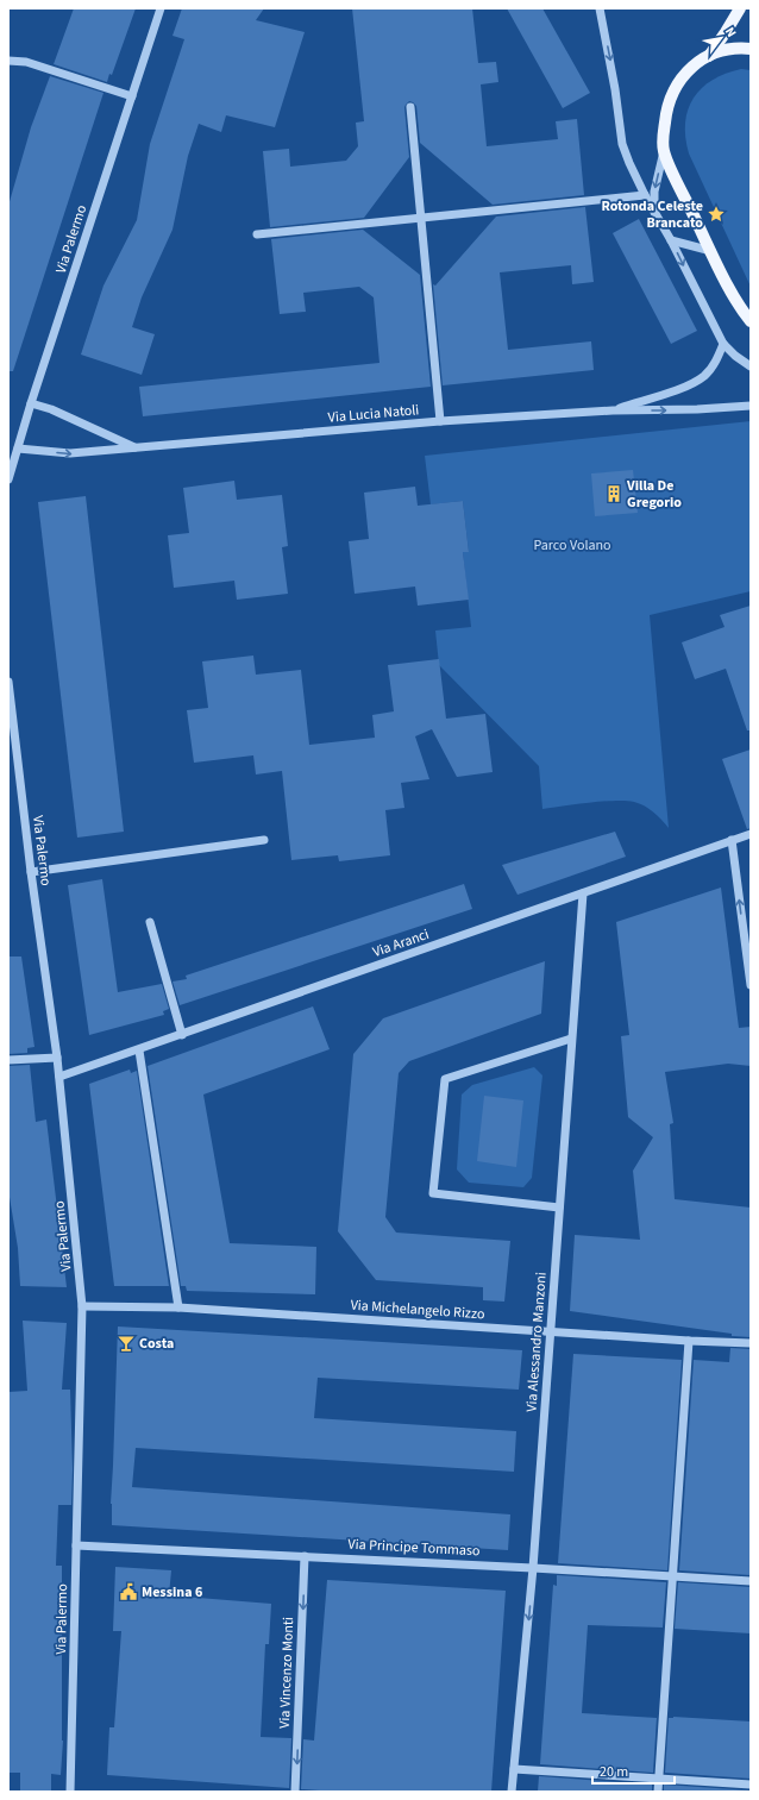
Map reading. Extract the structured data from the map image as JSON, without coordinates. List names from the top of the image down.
{
  "streets": {
    "street": [
      "Via Palermo",
      "Via Lucia Natoli",
      "Via Aranci",
      "Via Michelangelo Rizzo",
      "Via Alessandro Manzoni",
      "Via Principe Tommaso",
      "Via Vincenzo Monti"
    ]
  },
  "crossings": [
    ["Via Palermo", "Via Lucia Natoli"],
    ["Via Palermo", "Via Aranci"],
    ["Via Palermo", "Via Michelangelo Rizzo"],
    ["Via Palermo", "Via Principe Tommaso"],
    ["Via Aranci", "Via Alessandro Manzoni"],
    ["Via Michelangelo Rizzo", "Via Alessandro Manzoni"],
    ["Via Alessandro Manzoni", "Via Principe Tommaso"],
    ["Via Principe Tommaso", "Via Vincenzo Monti"]
  ],
  "one_way": ["Via Vincenzo Monti"],
  "parks": ["Parco Volano"],
  "places": {
    "place": ["Rotonda Celeste Brancato"],
    "building": ["Villa De Gregorio"],
    "bar": ["Costa"],
    "public building": ["Messina 6"]
  },
  "scale_bar": "20 m",
  "north": "top right"
}
